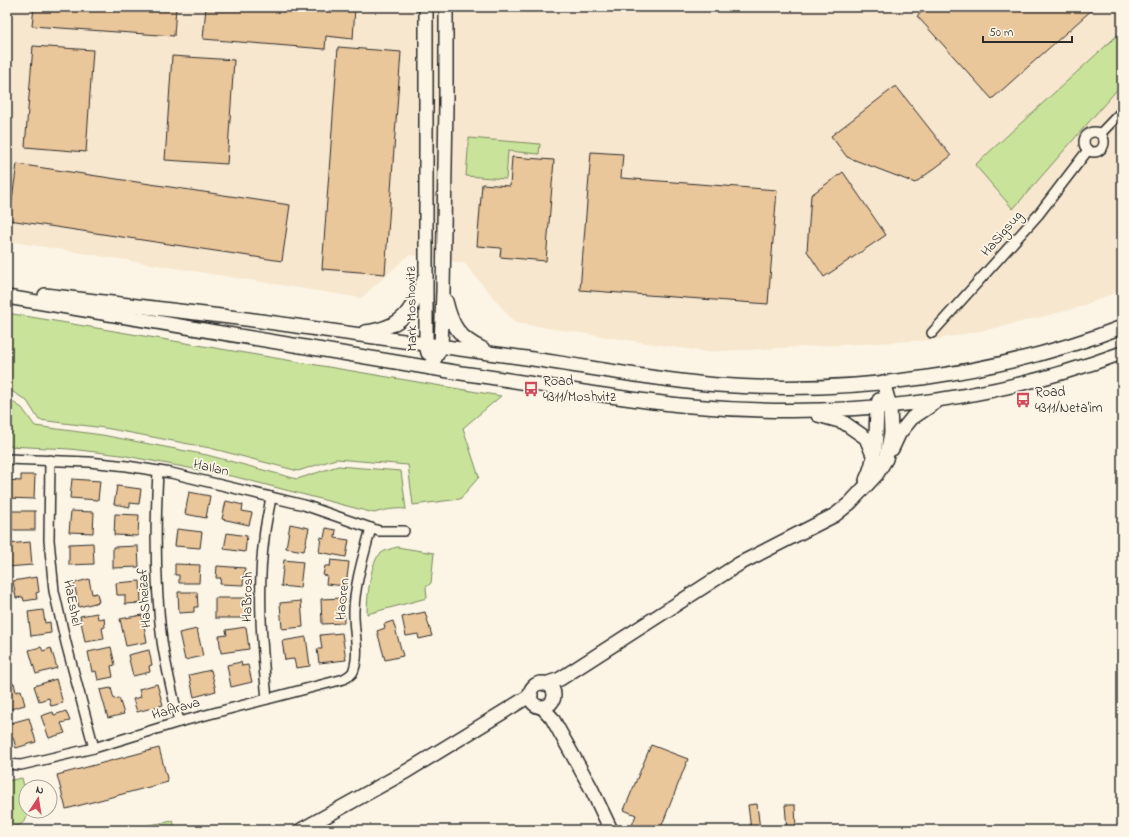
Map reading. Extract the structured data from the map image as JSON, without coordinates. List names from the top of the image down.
{
  "streets": {
    "main road": ["Mark Moshovitz"],
    "street": [
      "HaSigsug",
      "HaIlan",
      "HaBrosh",
      "HaSheizaf",
      "HaOren",
      "HaEshel",
      "HaArava"
    ]
  },
  "crossings": [
    ["HaIlan", "HaBrosh"],
    ["HaIlan", "HaSheizaf"],
    ["HaIlan", "HaOren"],
    ["HaIlan", "HaEshel"],
    ["HaBrosh", "HaArava"],
    ["HaSheizaf", "HaArava"],
    ["HaOren", "HaArava"],
    ["HaEshel", "HaArava"]
  ],
  "places": {
    "bus stop": ["Road 4311/Moshvitz", "Road 4311/Neta'im"]
  },
  "scale_bar": "50 m",
  "north": "top"
}
